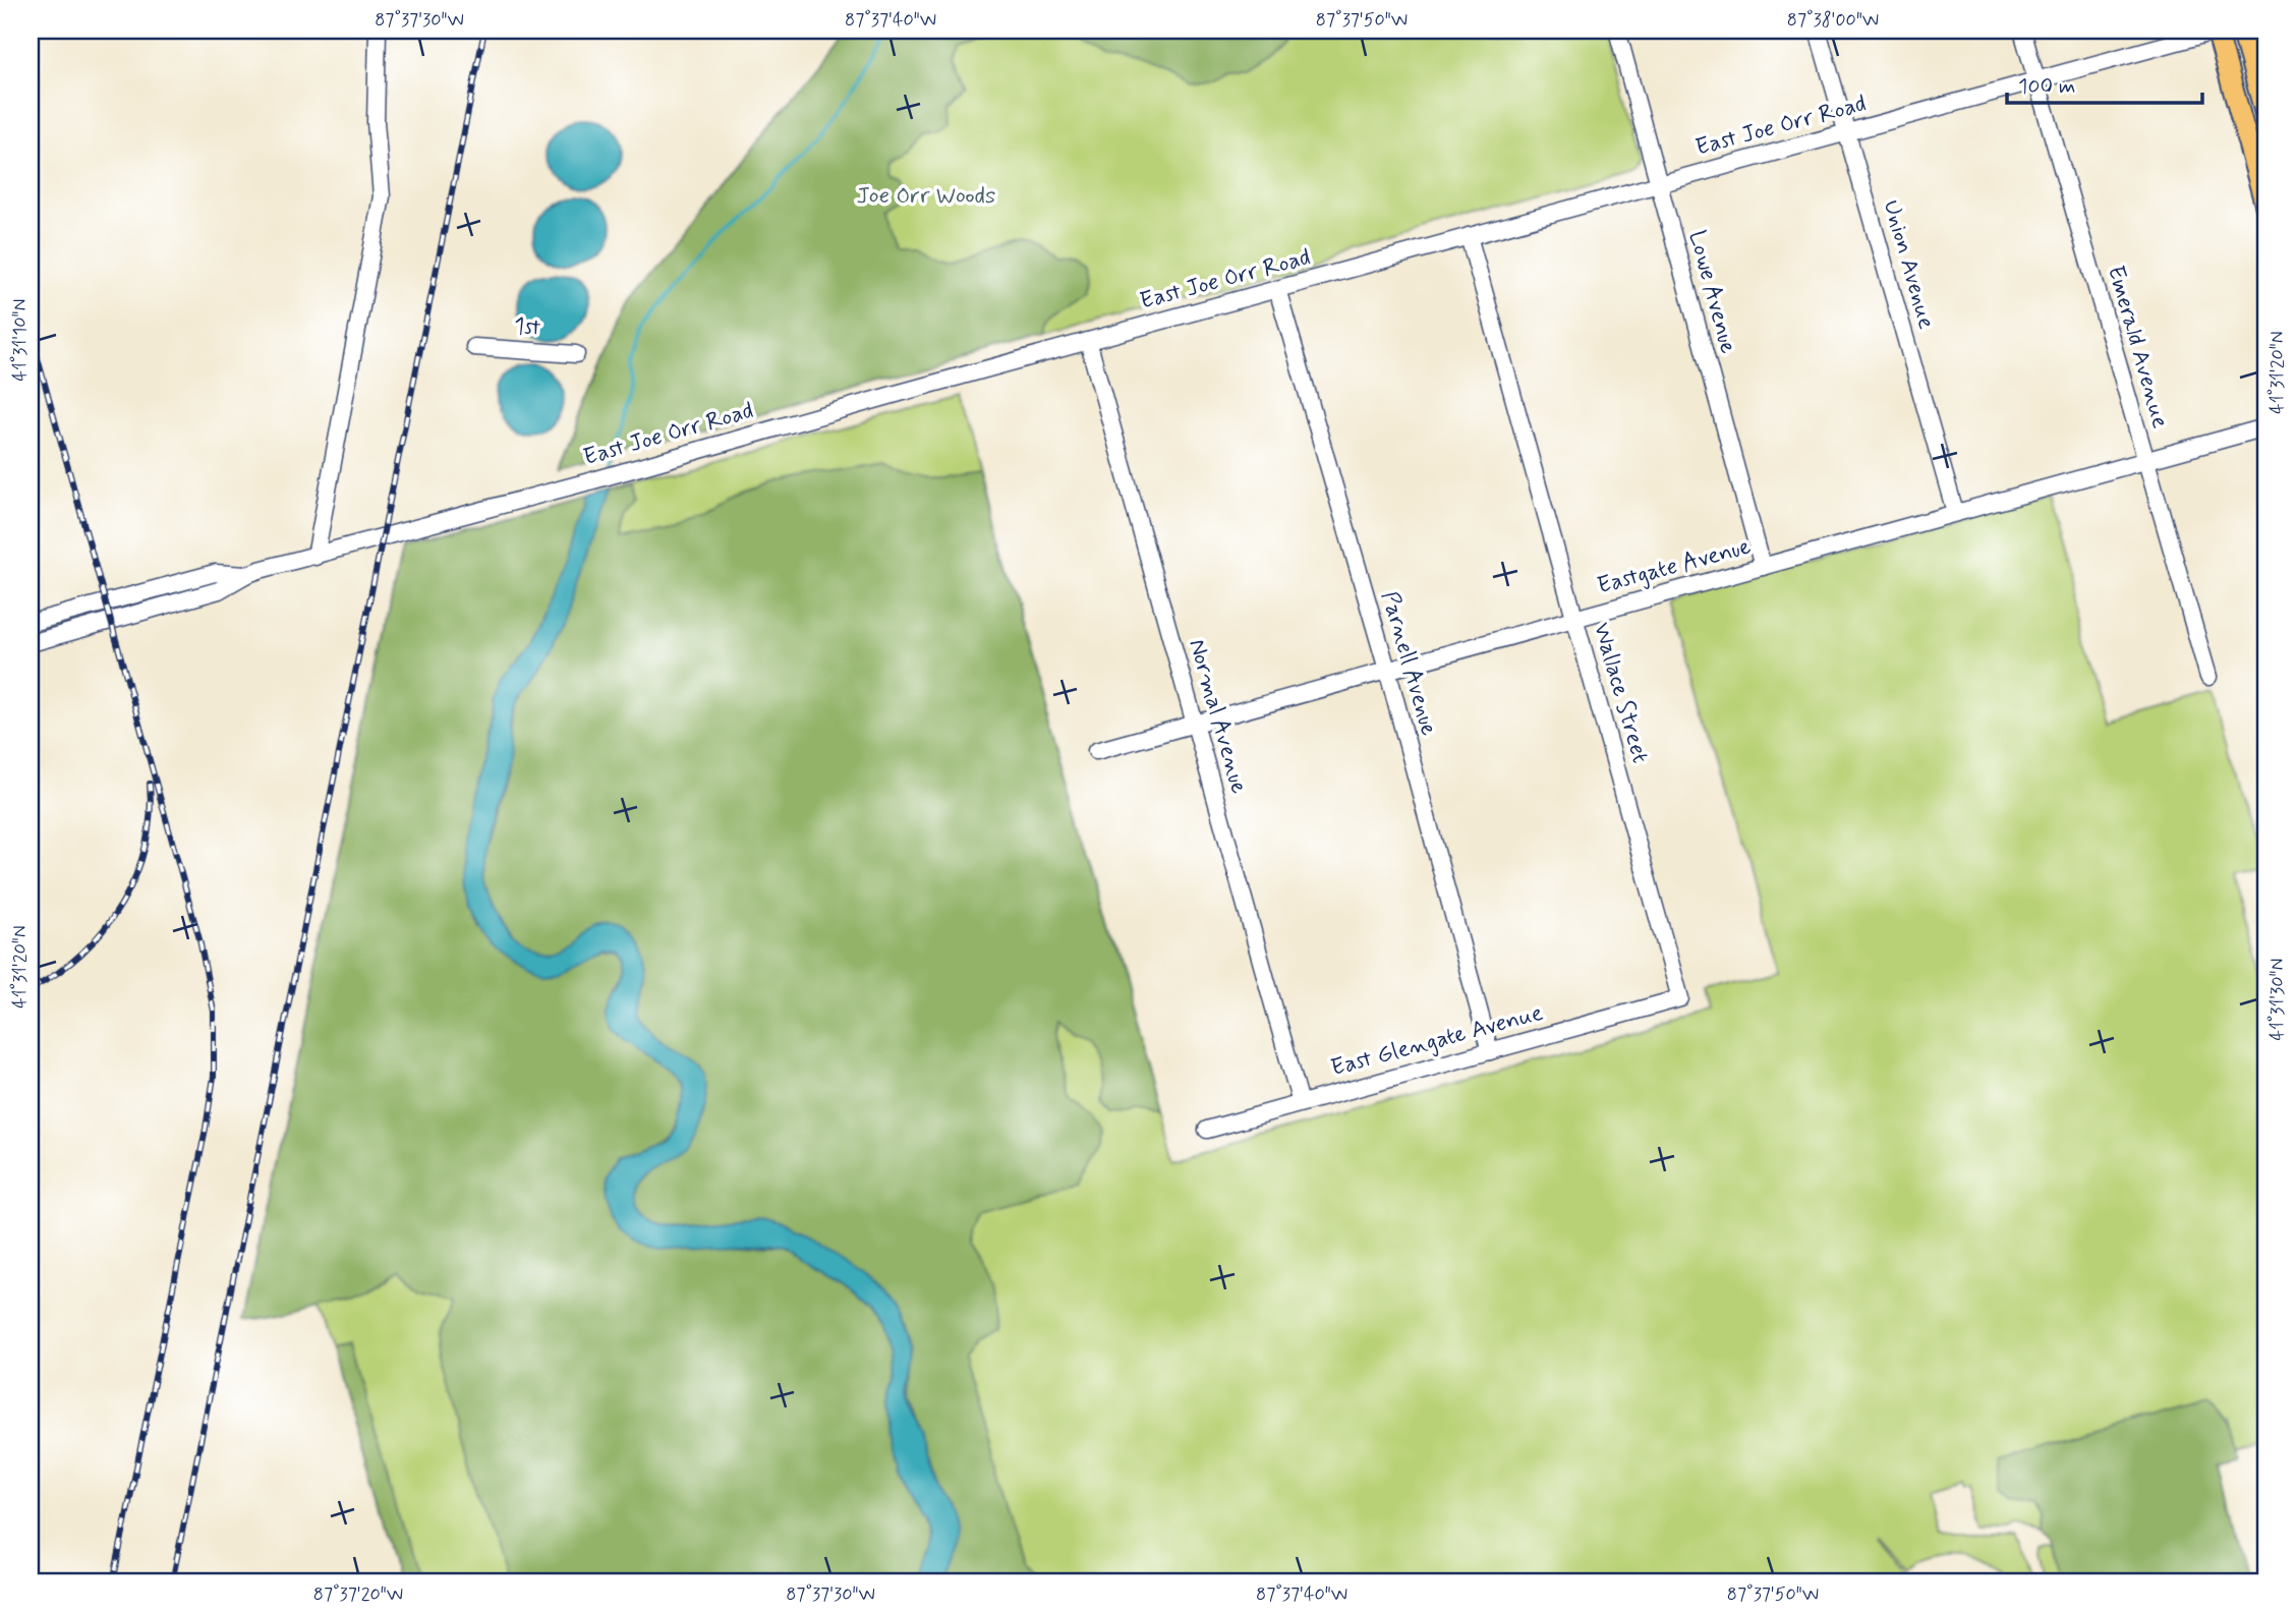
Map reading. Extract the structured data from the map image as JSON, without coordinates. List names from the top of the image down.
{
  "streets": {
    "street": [
      "East Joe Orr Road",
      "Union Avenue",
      "Lowe Avenue",
      "1st",
      "Emerald Avenue",
      "Eastgate Avenue",
      "Parnell Avenue",
      "Wallace Street",
      "Normal Avenue",
      "East Glengate Avenue"
    ]
  },
  "crossings": [
    ["East Joe Orr Road", "Union Avenue"],
    ["East Joe Orr Road", "Lowe Avenue"],
    ["East Joe Orr Road", "Emerald Avenue"],
    ["East Joe Orr Road", "Parnell Avenue"],
    ["East Joe Orr Road", "Wallace Street"],
    ["East Joe Orr Road", "Normal Avenue"],
    ["Union Avenue", "Eastgate Avenue"],
    ["Lowe Avenue", "Eastgate Avenue"],
    ["Emerald Avenue", "Eastgate Avenue"],
    ["Eastgate Avenue", "Parnell Avenue"],
    ["Eastgate Avenue", "Wallace Street"],
    ["Eastgate Avenue", "Normal Avenue"],
    ["Parnell Avenue", "East Glengate Avenue"],
    ["Wallace Street", "East Glengate Avenue"],
    ["Normal Avenue", "East Glengate Avenue"]
  ],
  "parks": ["Joe Orr Woods"],
  "scale_bar": "100 m",
  "coordinates": [
    "87°37'30\"W",
    "87°37'40\"W",
    "87°37'50\"W",
    "87°38'00\"W",
    "41°31'10\"N",
    "41°31'20\"N",
    "41°31'30\"N",
    "87°37'20\"W"
  ]
}
